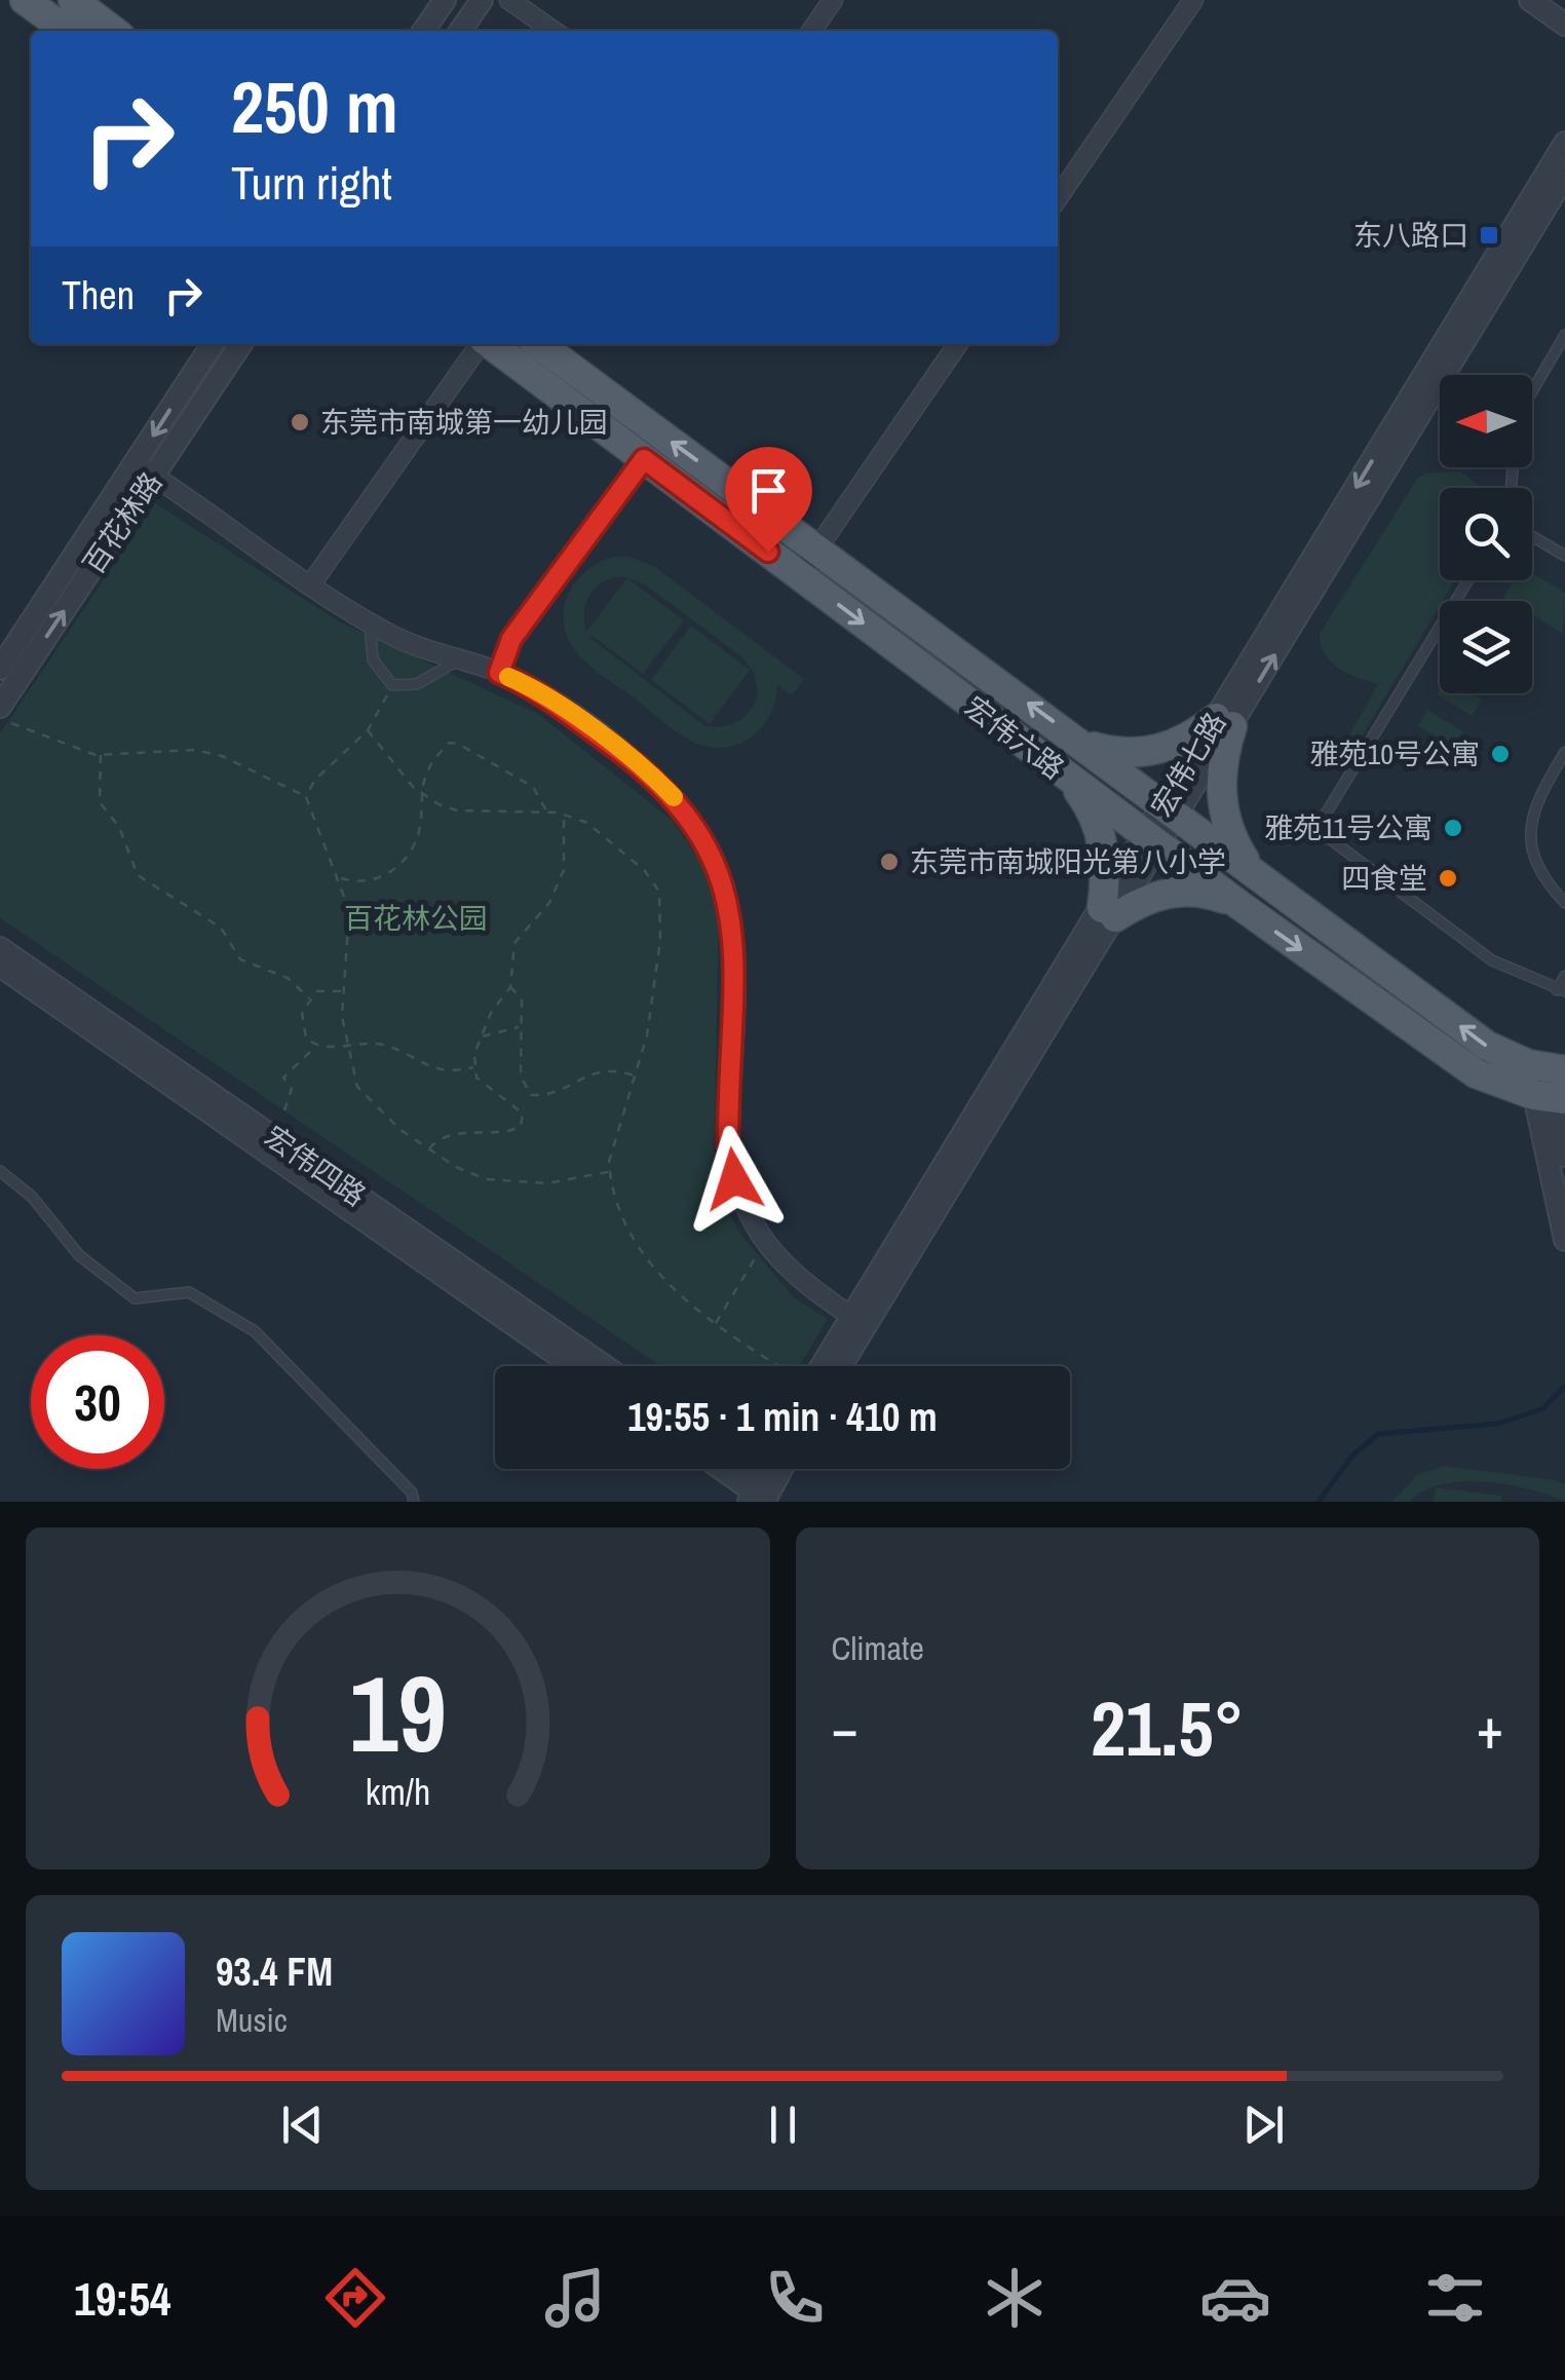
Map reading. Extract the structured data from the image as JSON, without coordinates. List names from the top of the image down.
{
  "streets": {
    "main road": ["宏伟六路"],
    "street": ["百花林路", "宏伟七路", "宏伟四路"]
  },
  "crossings": [
    ["宏伟六路", "宏伟七路"]
  ],
  "parks": ["百花林公园"],
  "places": {
    "transit": ["东八路口"],
    "other": [
      "东莞市南城第一幼儿园",
      "雅苑10号公寓",
      "雅苑11号公寓",
      "东莞市南城阳光第八小学",
      "四食堂"
    ]
  },
  "north": "left",
  "page": {
    "turn": ["250 m", "Turn right"],
    "then": "Then",
    "limit": "30",
    "trip": "19:55 · 1 min · 410 m",
    "tile": "Climate",
    "heat": ["−", "21.5°", "+"],
    "song": ["93.4 FM", "Music"],
    "tabs": "19:54",
    "gauge": ["19", "km/h"]
  }
}
